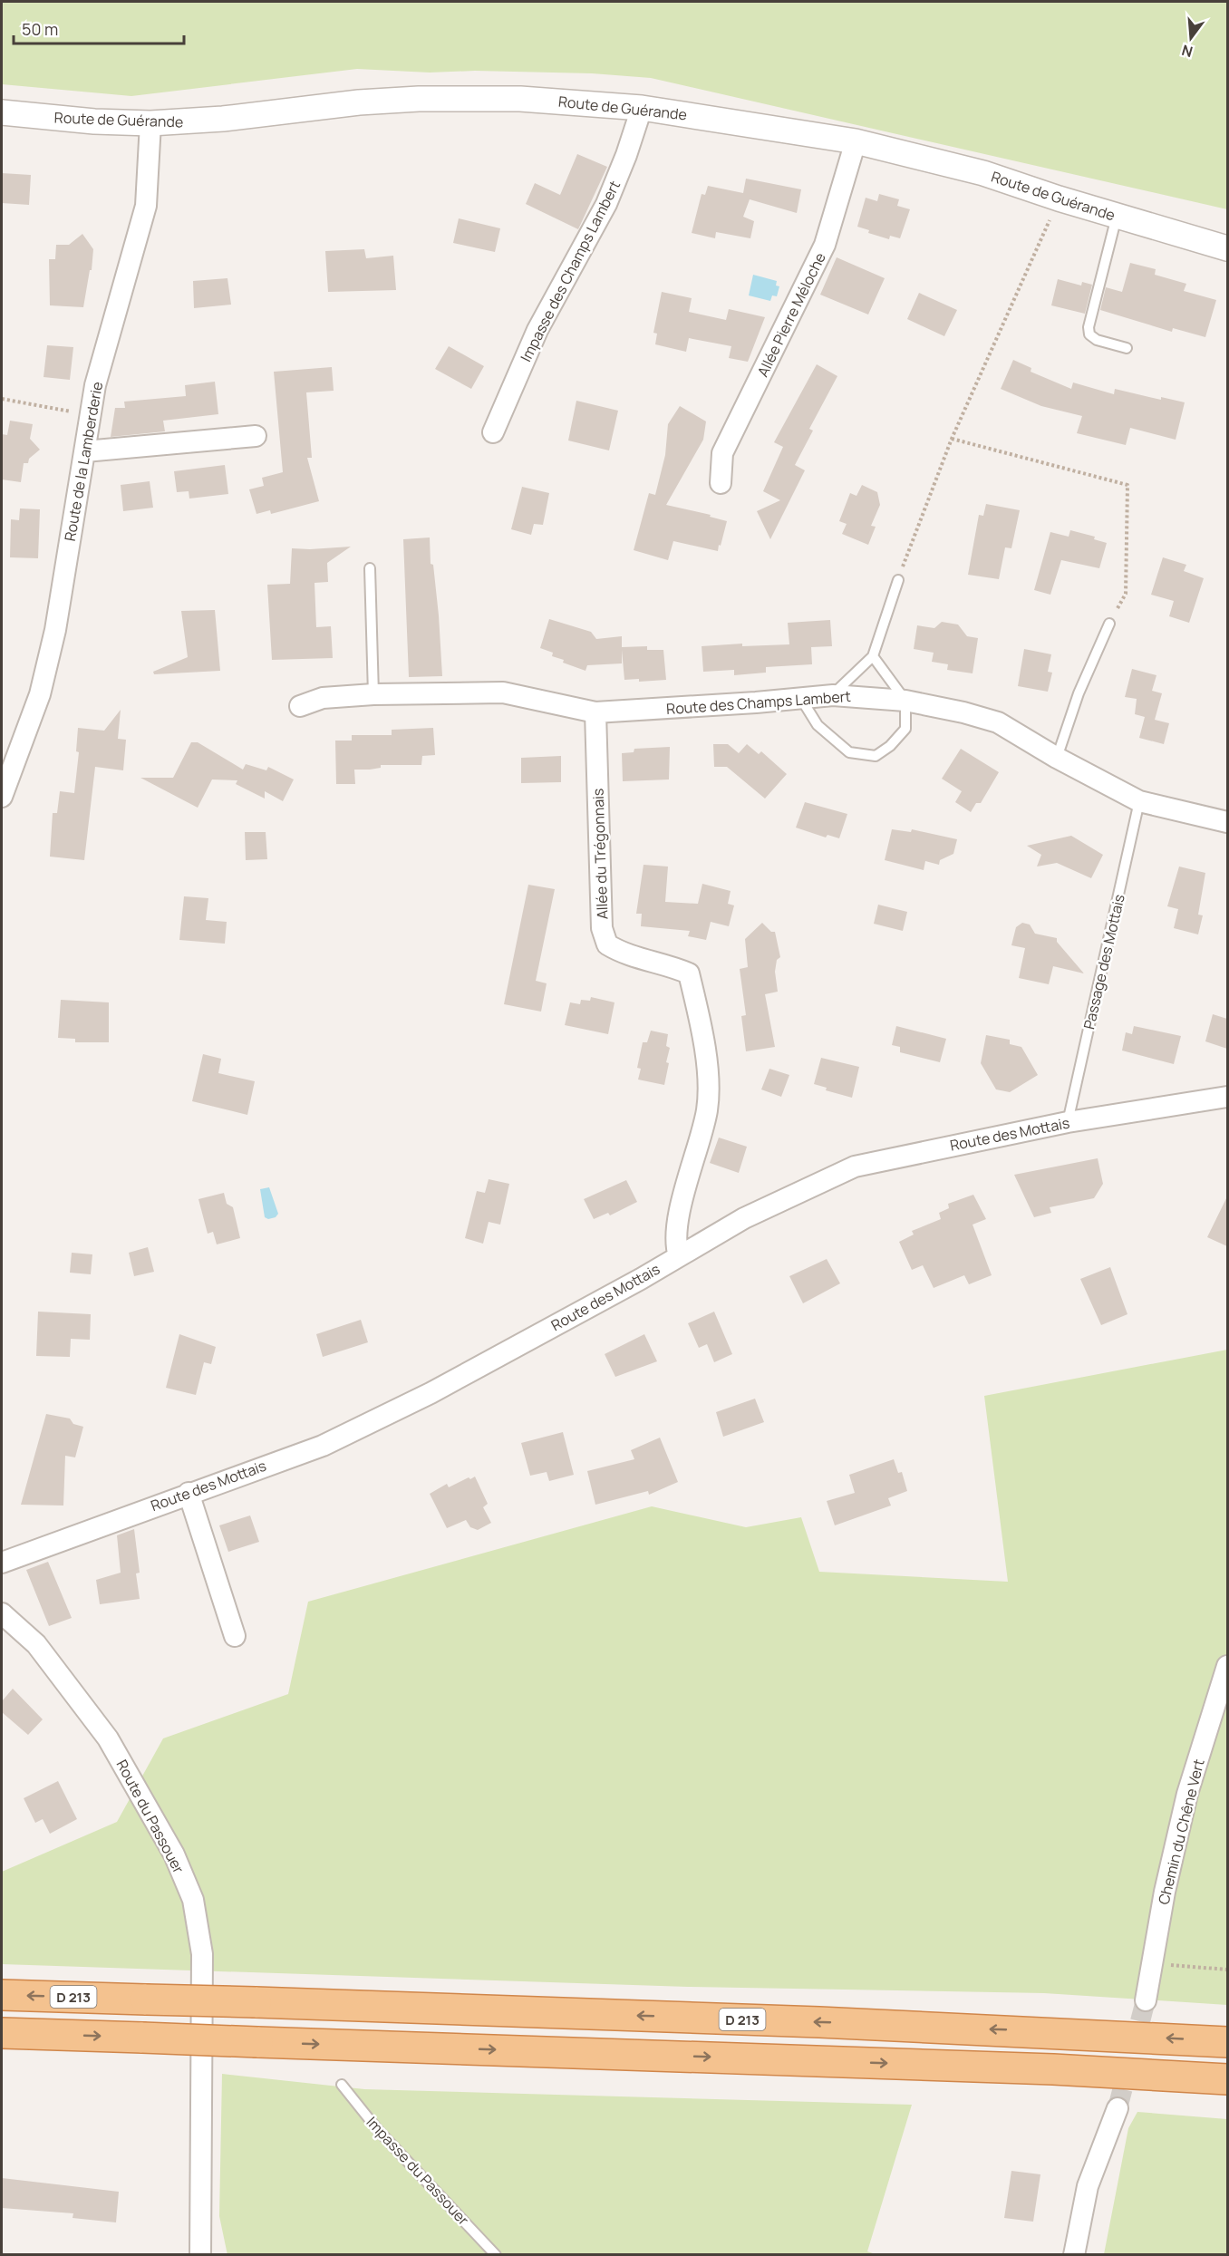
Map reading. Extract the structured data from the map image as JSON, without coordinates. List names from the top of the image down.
{
  "streets": {
    "highway": ["D 213"],
    "street": [
      "Route de Guérande",
      "Impasse des Champs Lambert",
      "Allée Pierre Méloche",
      "Route de la Lamberderie",
      "Route des Champs Lambert",
      "Allée du Trégonnais",
      "Route des Mottais",
      "Route du Passouer",
      "Chemin du Chêne Vert"
    ],
    "lane": ["Passage des Mottais", "Impasse du Passouer"]
  },
  "crossings": [
    ["Route de Guérande", "Impasse des Champs Lambert"],
    ["Route de Guérande", "Allée Pierre Méloche"],
    ["Route de Guérande", "Route de la Lamberderie"],
    ["Route des Champs Lambert", "Allée du Trégonnais"],
    ["Route des Champs Lambert", "Passage des Mottais"],
    ["Allée du Trégonnais", "Route des Mottais"],
    ["Passage des Mottais", "Route des Mottais"]
  ],
  "scale_bar": "50 m",
  "north": "bottom"
}
